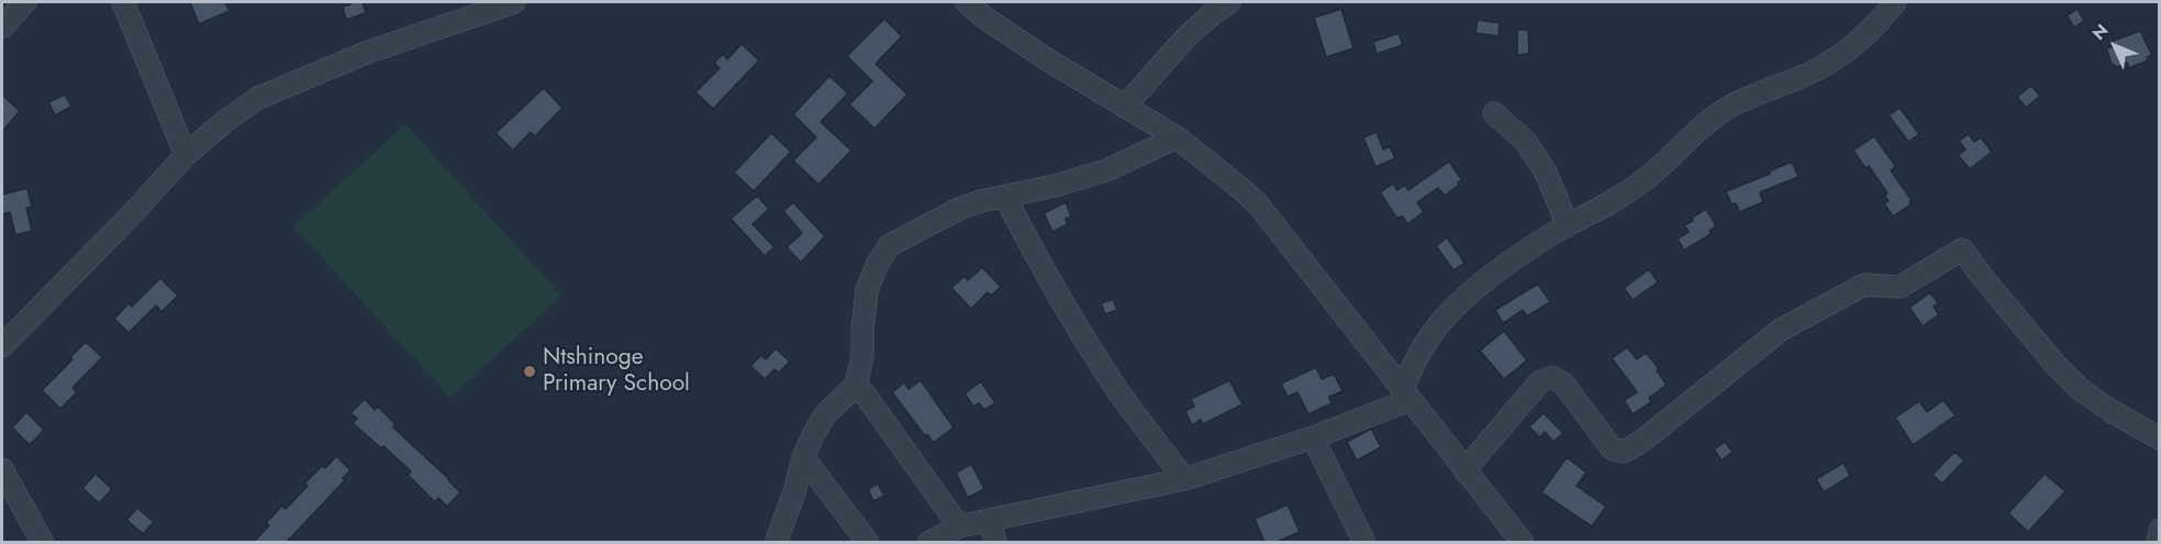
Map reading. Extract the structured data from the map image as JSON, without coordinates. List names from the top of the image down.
{
  "places": ["Ntshinoge Primary School"],
  "north": "top left"
}
